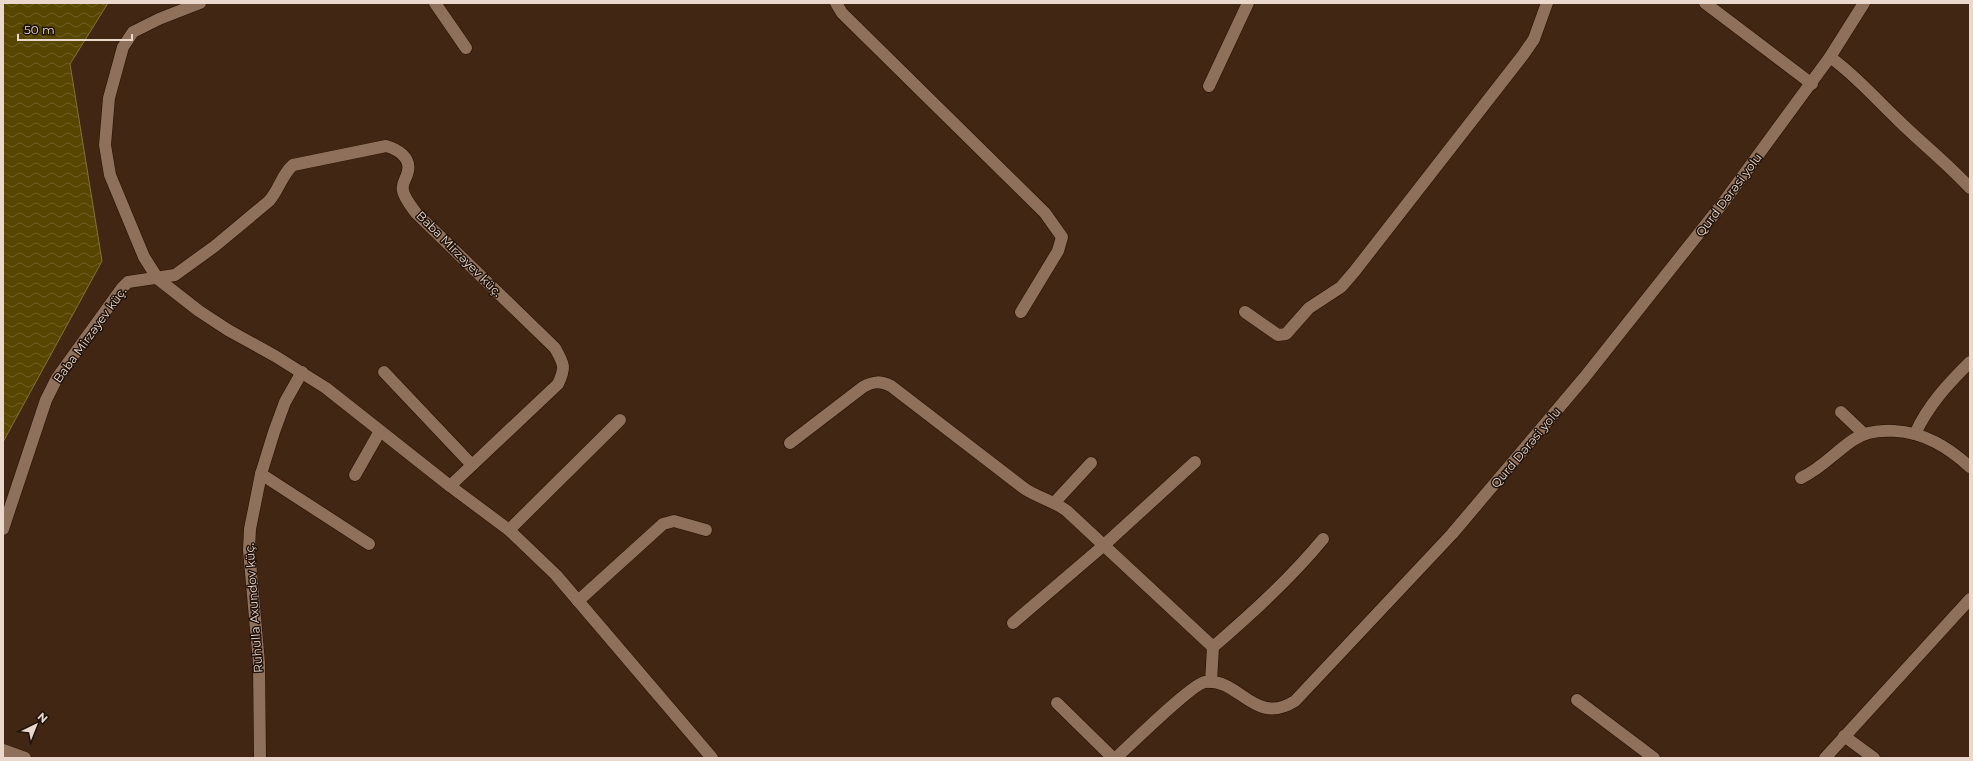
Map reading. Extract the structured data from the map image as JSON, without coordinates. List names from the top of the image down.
{
  "streets": {
    "street": ["Qurd Dərəsi yolu", "Baba Mirzəyev küç.", "Ruhulla Axundov küç."]
  },
  "scale_bar": "50 m",
  "north": "top right"
}
